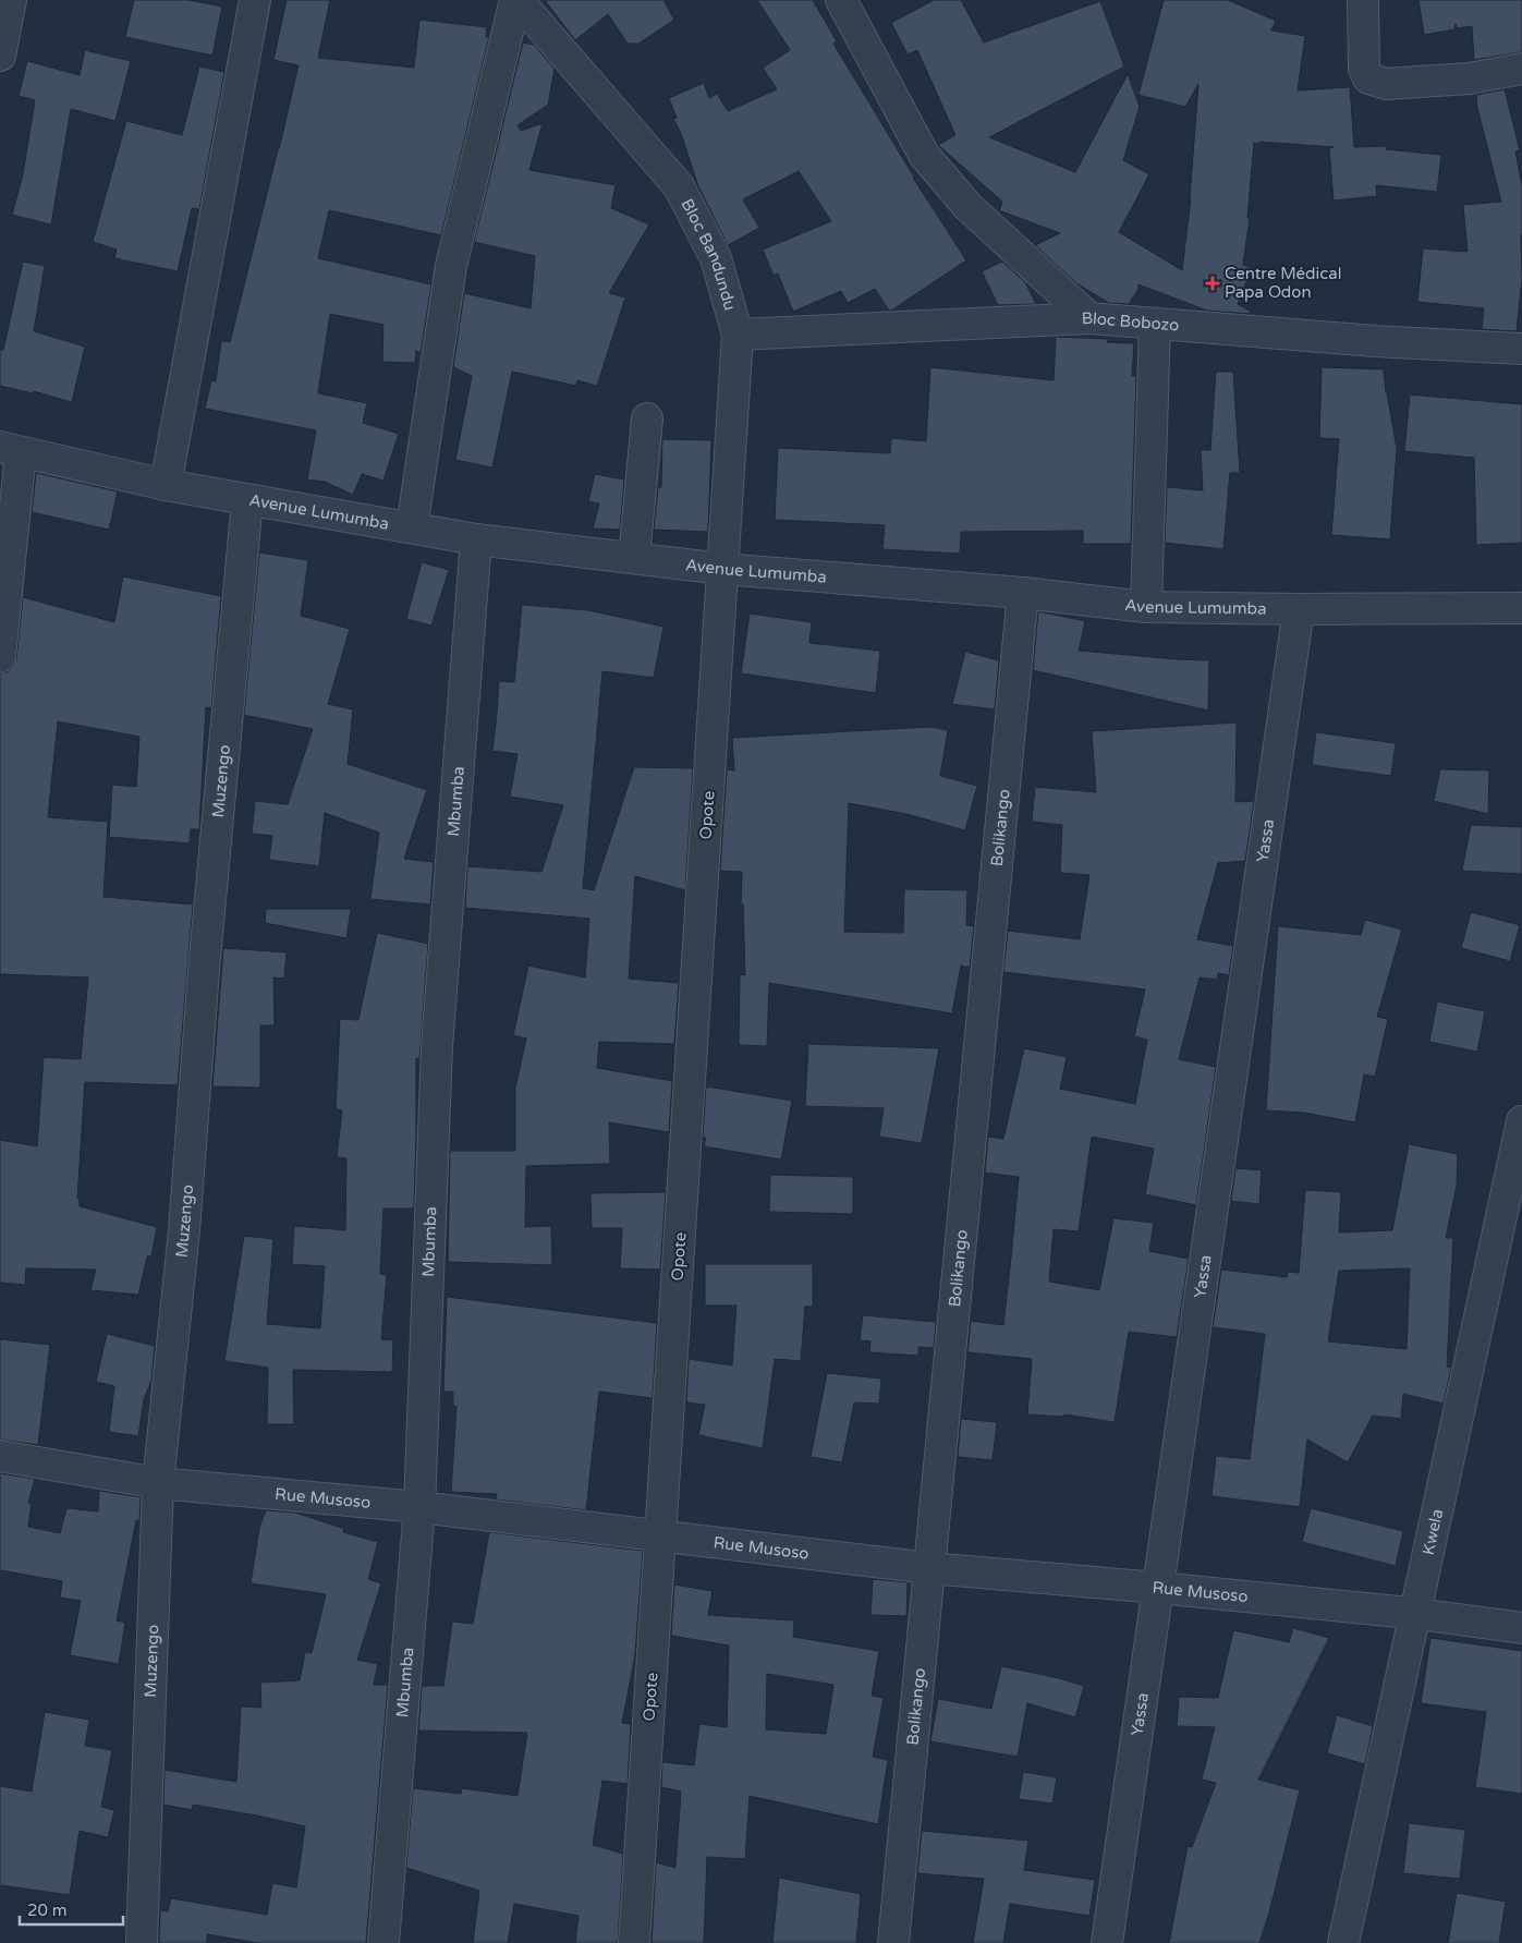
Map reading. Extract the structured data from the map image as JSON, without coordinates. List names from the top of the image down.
{
  "streets": {
    "street": [
      "Bloc Bandundu",
      "Bloc Bobozo",
      "Avenue Lumumba",
      "Muzengo",
      "Mbumba",
      "Opote",
      "Bolikango",
      "Yassa",
      "Rue Musoso",
      "Kwela"
    ]
  },
  "crossings": [
    ["Bloc Bandundu", "Bloc Bobozo"],
    ["Bloc Bandundu", "Avenue Lumumba"],
    ["Bloc Bandundu", "Opote"],
    ["Avenue Lumumba", "Muzengo"],
    ["Avenue Lumumba", "Mbumba"],
    ["Avenue Lumumba", "Opote"],
    ["Avenue Lumumba", "Bolikango"],
    ["Avenue Lumumba", "Yassa"],
    ["Muzengo", "Rue Musoso"],
    ["Mbumba", "Rue Musoso"],
    ["Opote", "Rue Musoso"],
    ["Bolikango", "Rue Musoso"],
    ["Yassa", "Rue Musoso"],
    ["Rue Musoso", "Kwela"]
  ],
  "places": {
    "health": ["Centre Médical Papa Odon"]
  },
  "scale_bar": "20 m"
}
